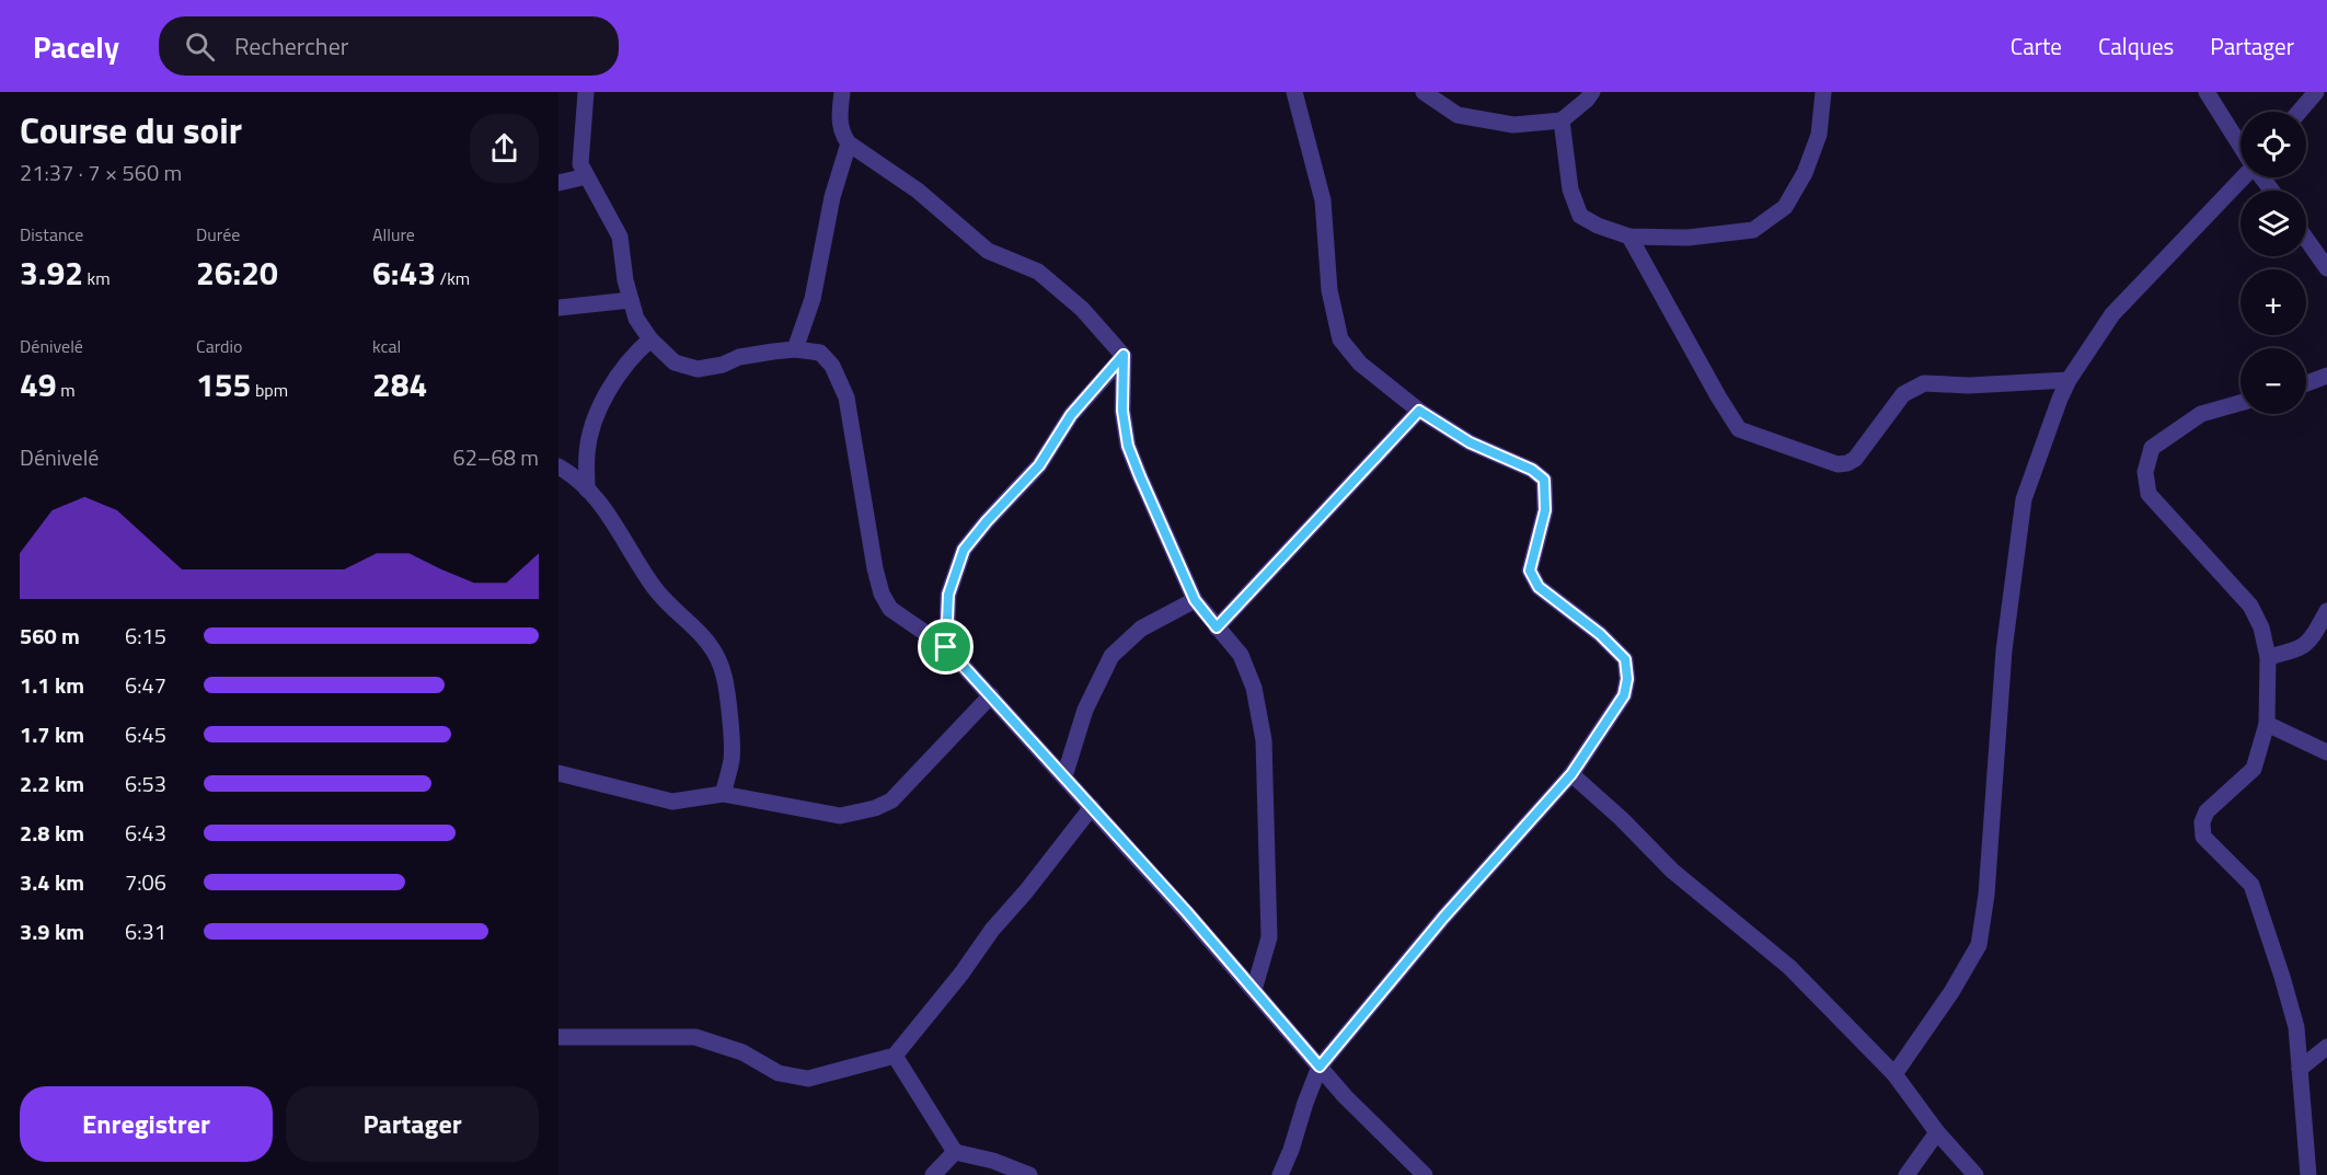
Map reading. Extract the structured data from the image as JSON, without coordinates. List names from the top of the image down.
{
  "page": {
    "header": "Pacely",
    "search": "Rechercher",
    "nav": ["Carte", "Calques", "Partager"],
    "heading": ["Course du soir", "21:37 · 7 × 560 m"],
    "map_buttons": ["+", "−"],
    "stats": [
      ["Distance", "3.92 km"],
      ["Durée", "26:20"],
      ["Allure", "6:43 /km"],
      ["Dénivelé", "49 m"],
      ["Cardio", "155 bpm"],
      ["kcal", "284"]
    ],
    "chart": ["Dénivelé", "62–68 m"],
    "list": [
      {
        "name": "560 m",
        "note": "6:15"
      },
      {
        "name": "1.1 km",
        "note": "6:47"
      },
      {
        "name": "1.7 km",
        "note": "6:45"
      },
      {
        "name": "2.2 km",
        "note": "6:53"
      },
      {
        "name": "2.8 km",
        "note": "6:43"
      },
      {
        "name": "3.4 km",
        "note": "7:06"
      },
      {
        "name": "3.9 km",
        "note": "6:31"
      }
    ],
    "buttons": ["Enregistrer", "Partager"]
  }
}
